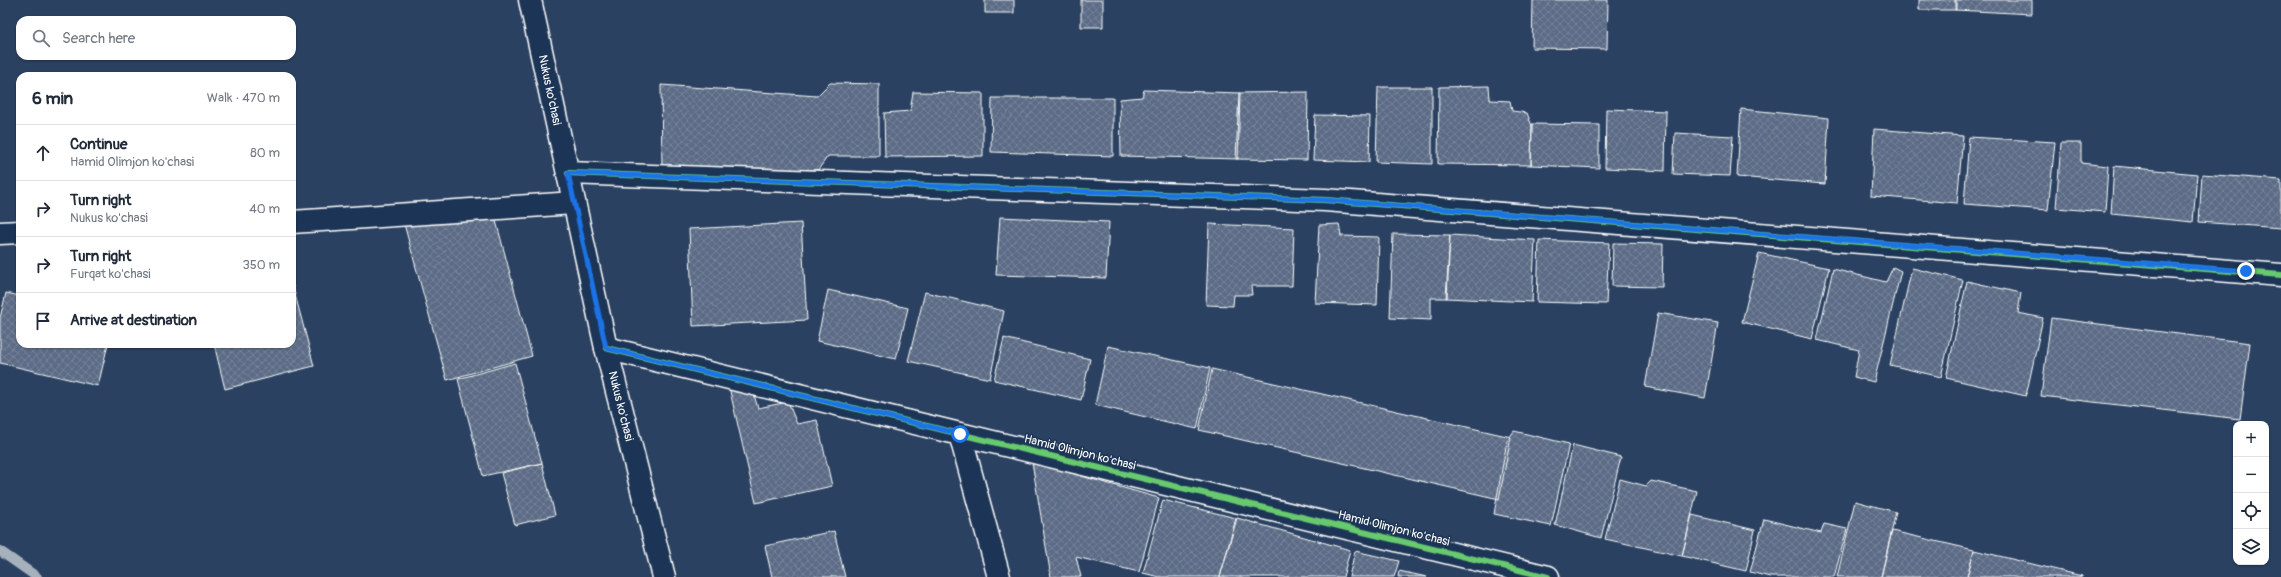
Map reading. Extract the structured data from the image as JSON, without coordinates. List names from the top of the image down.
{
  "streets": {
    "street": ["Nukus ko'chasi", "Hamid Olimjon ko'chasi"]
  },
  "crossings": [
    ["Nukus ko'chasi", "Hamid Olimjon ko'chasi"]
  ],
  "page": {
    "search": "Search here",
    "heading": ["6 min", "Walk · 470 m"],
    "list": [
      ["Continue", "Hamid Olimjon ko'chasi", "80 m"],
      ["Turn right", "Nukus ko'chasi", "40 m"],
      ["Turn right", "Furqat ko'chasi", "350 m"],
      "Arrive at destination"
    ],
    "map_buttons": ["+", "−"]
  }
}
